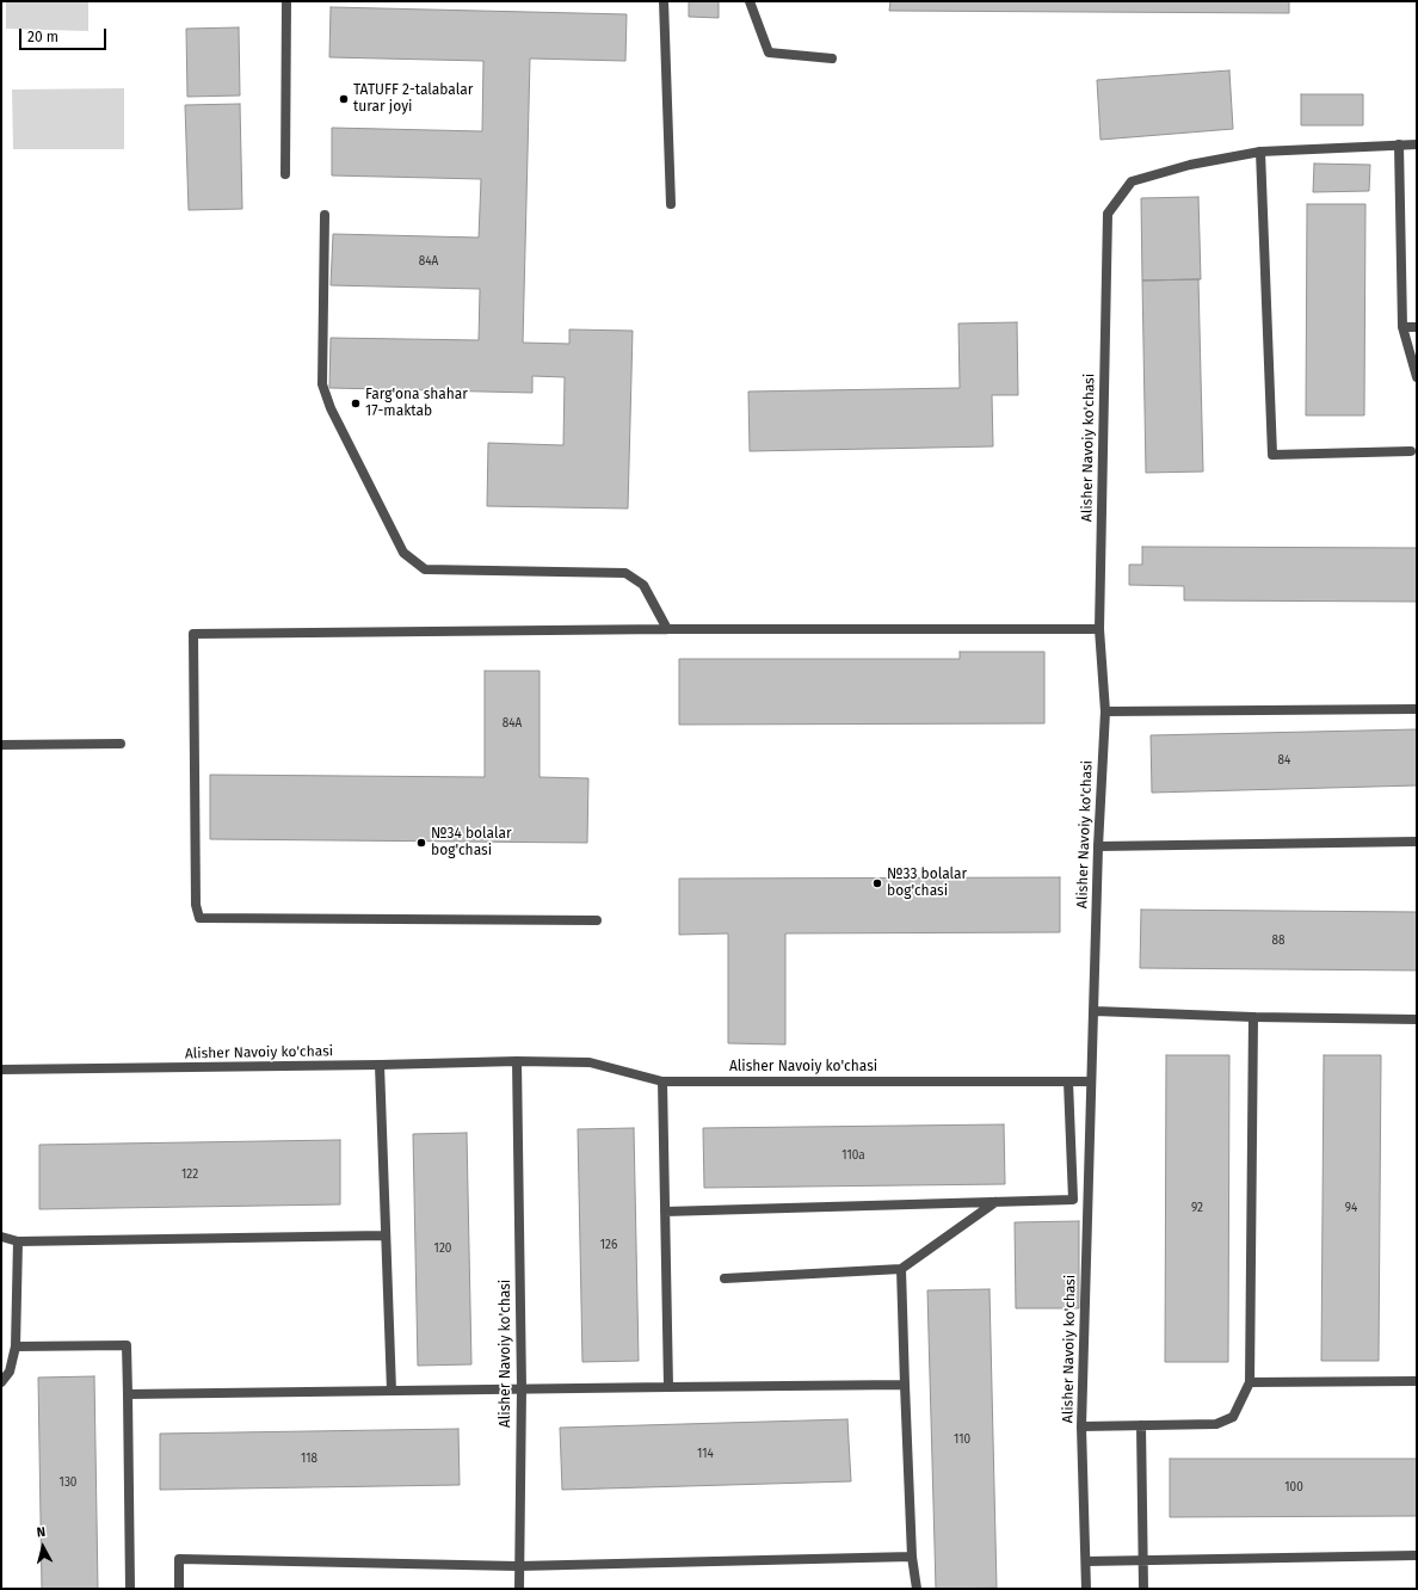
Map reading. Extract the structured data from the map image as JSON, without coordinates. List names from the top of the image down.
{
  "streets": {
    "street": ["Alisher Navoiy ko'chasi"]
  },
  "places": [
    "TATUFF 2-talabalar turar joyi",
    "Farg'ona shahar 17-maktab",
    "№34 bolalar bog'chasi",
    "№33 bolalar bog'chasi"
  ],
  "house_numbers": [
    "84A",
    "84A",
    "84",
    "88",
    "110а",
    "122",
    "92",
    "94",
    "126",
    "120",
    "110",
    "114",
    "118",
    "130",
    "100"
  ],
  "scale_bar": "20 m",
  "north": "top"
}
